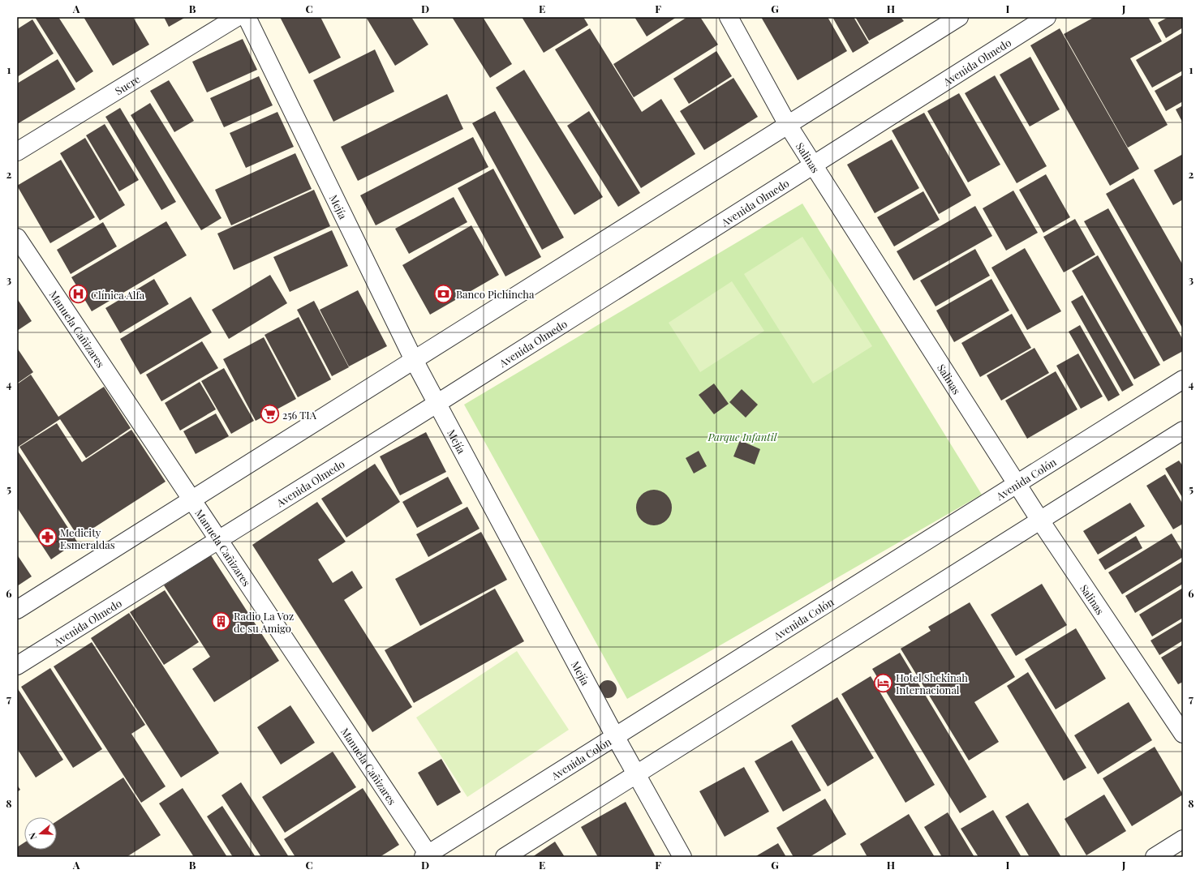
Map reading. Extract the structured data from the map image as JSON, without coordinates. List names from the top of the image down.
{
  "streets": {
    "street": [
      "Avenida Olmedo",
      "Sucre",
      "Salinas",
      "Mejía",
      "Manuela Cañizares",
      "Avenida Colón"
    ]
  },
  "crossings": [
    ["Avenida Olmedo", "Salinas"],
    ["Avenida Olmedo", "Mejía"],
    ["Avenida Olmedo", "Manuela Cañizares"],
    ["Salinas", "Avenida Colón"],
    ["Mejía", "Avenida Colón"],
    ["Manuela Cañizares", "Avenida Colón"]
  ],
  "parks": ["Parque Infantil"],
  "places": {
    "bank": ["Banco Pichincha"],
    "hospital": ["Clínica Alfa"],
    "supermarket": ["256 TIA"],
    "pharmacy": ["Medicity Esmeraldas"],
    "building": ["Radio La Voz de su Amigo"],
    "hotel": ["Hotel Shekinah Internacional"]
  },
  "north": "left",
  "grid": {
    "columns": [
      "A",
      "B",
      "C",
      "D",
      "E",
      "F",
      "G",
      "H",
      "I",
      "J"
    ],
    "rows": [
      "1",
      "2",
      "3",
      "4",
      "5",
      "6",
      "7",
      "8"
    ]
  }
}
